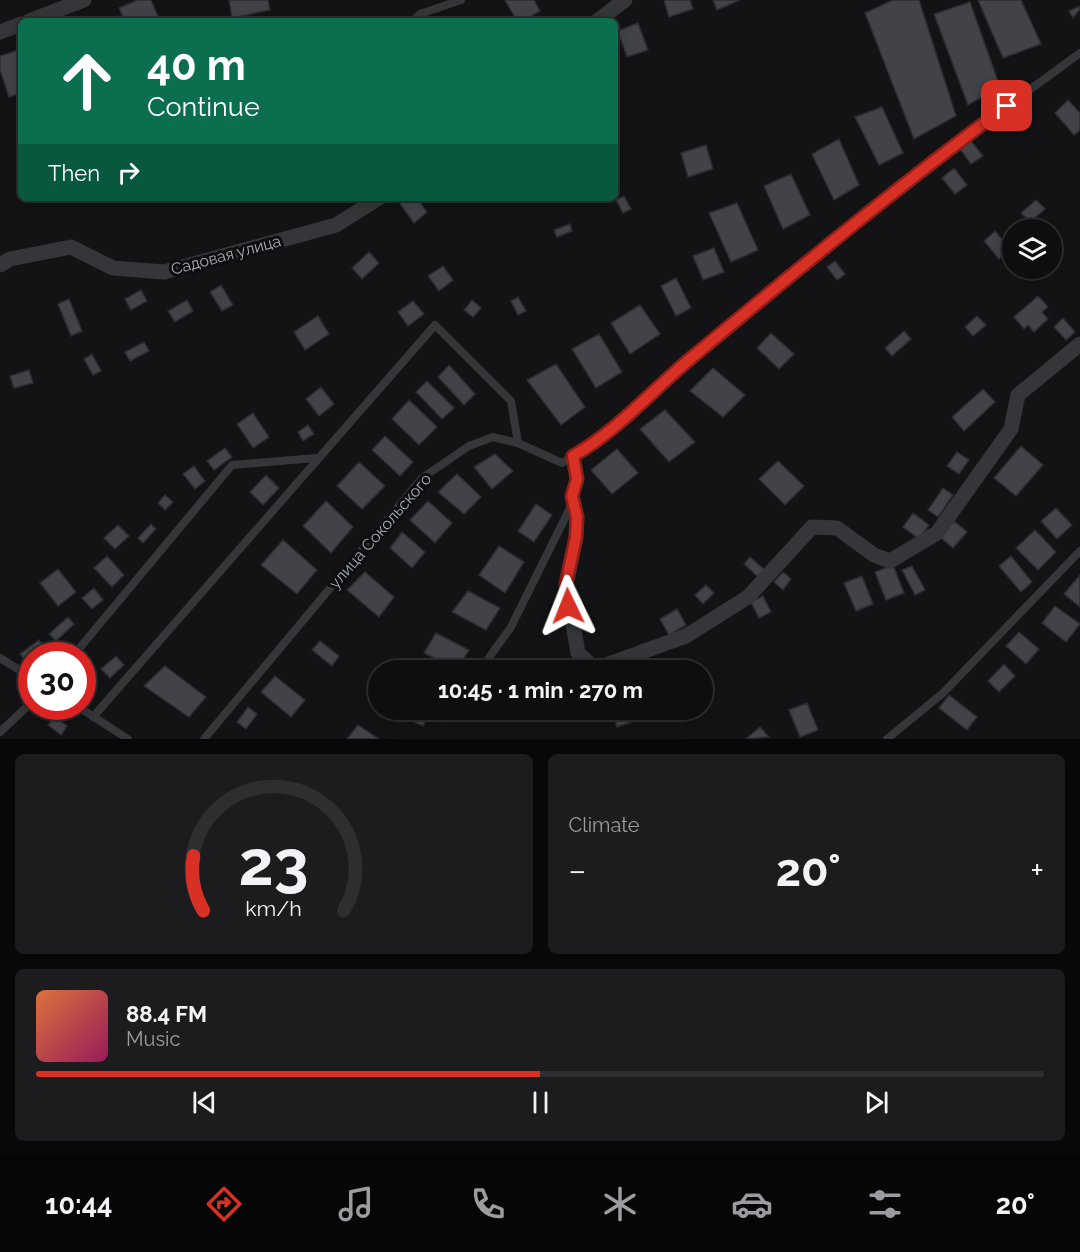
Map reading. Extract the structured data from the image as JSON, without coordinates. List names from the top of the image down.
{
  "streets": {
    "street": ["Садовая улица"],
    "lane": ["улица Сокольского"]
  },
  "page": {
    "turn": ["40 m", "Continue"],
    "then": "Then",
    "limit": "30",
    "trip": "10:45 · 1 min · 270 m",
    "tile": "Climate",
    "heat": ["−", "20°", "+"],
    "song": ["88.4 FM", "Music"],
    "tabs": ["10:44", "20°"],
    "gauge": ["23", "km/h"]
  }
}
